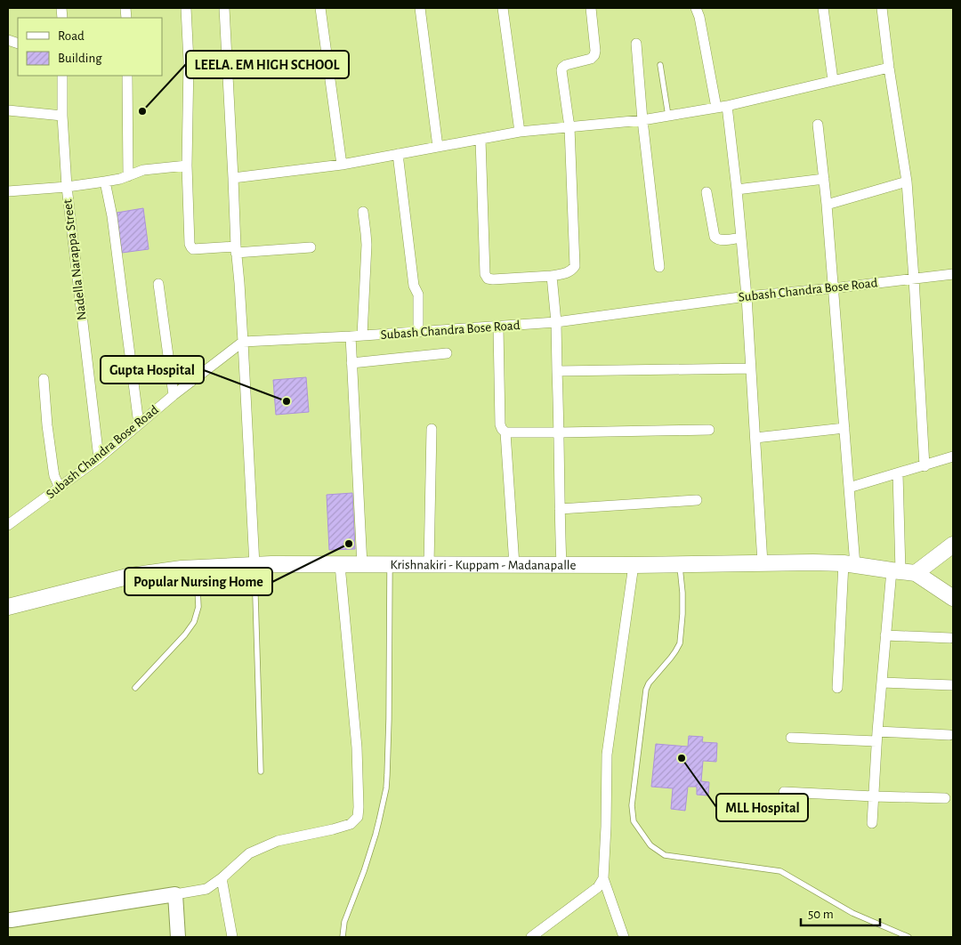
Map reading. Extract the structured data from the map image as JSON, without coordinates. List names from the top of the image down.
{
  "streets": {
    "main road": ["Krishnakiri - Kuppam - Madanapalle"],
    "street": ["Nadella Narappa Street", "Subash Chandra Bose Road"]
  },
  "crossings": [
    ["Nadella Narappa Street", "Subash Chandra Bose Road"]
  ],
  "places": [
    "LEELA. EM HIGH SCHOOL",
    "Gupta Hospital",
    "Popular Nursing Home",
    "MLL Hospital"
  ],
  "legend": ["Road", "Building"],
  "scale_bar": "50 m"
}
